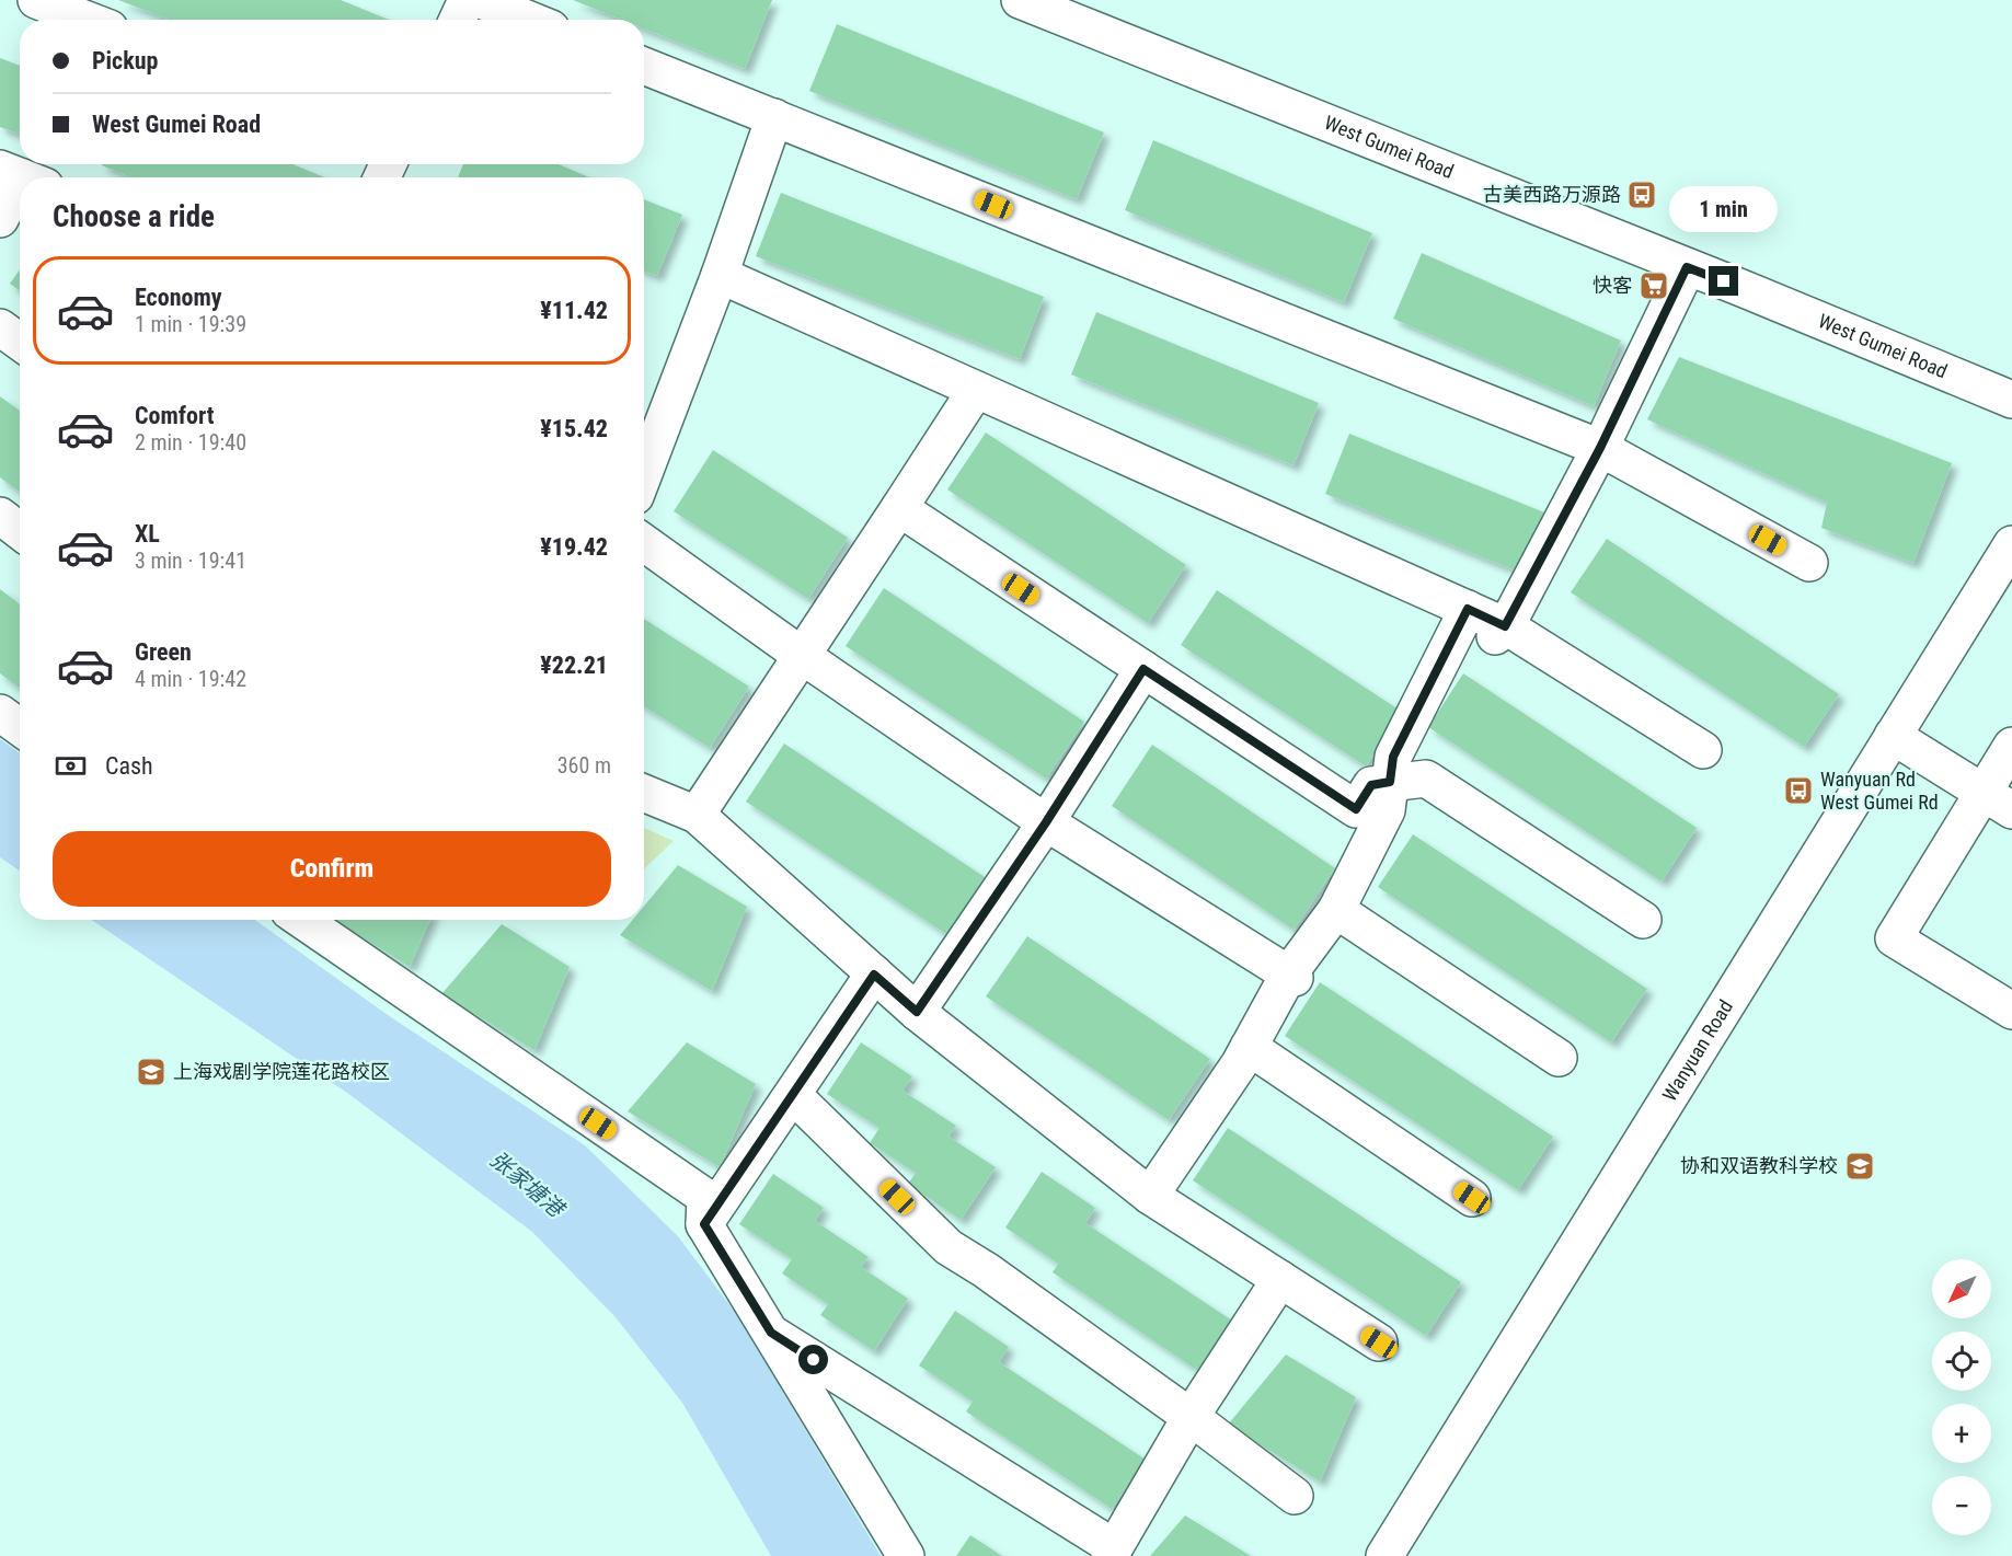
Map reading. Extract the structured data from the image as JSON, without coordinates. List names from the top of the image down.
{
  "streets": {
    "street": ["West Gumei Road", "Wanyuan Road"]
  },
  "water": ["张家塘港"],
  "places": {
    "bus stop": ["古美西路万源路", "Wanyuan Rd West Gumei Rd"],
    "supermarket": ["快客"],
    "school or university": ["上海戏剧学院莲花路校区", "协和双语教科学校"]
  },
  "north": "bottom left",
  "page": {
    "banner": ["Pickup", "West Gumei Road"],
    "heading": "Choose a ride",
    "bubble": "1 min",
    "list": [
      {
        "name": "Economy",
        "note": "1 min · 19:39",
        "value": "¥11.42"
      },
      {
        "name": "Comfort",
        "note": "2 min · 19:40",
        "value": "¥15.42"
      },
      {
        "name": "XL",
        "note": "3 min · 19:41",
        "value": "¥19.42"
      },
      {
        "name": "Green",
        "note": "4 min · 19:42",
        "value": "¥22.21"
      }
    ],
    "pay": ["Cash", "360 m"],
    "buttons": "Confirm",
    "map_buttons": ["+", "−"]
  }
}
